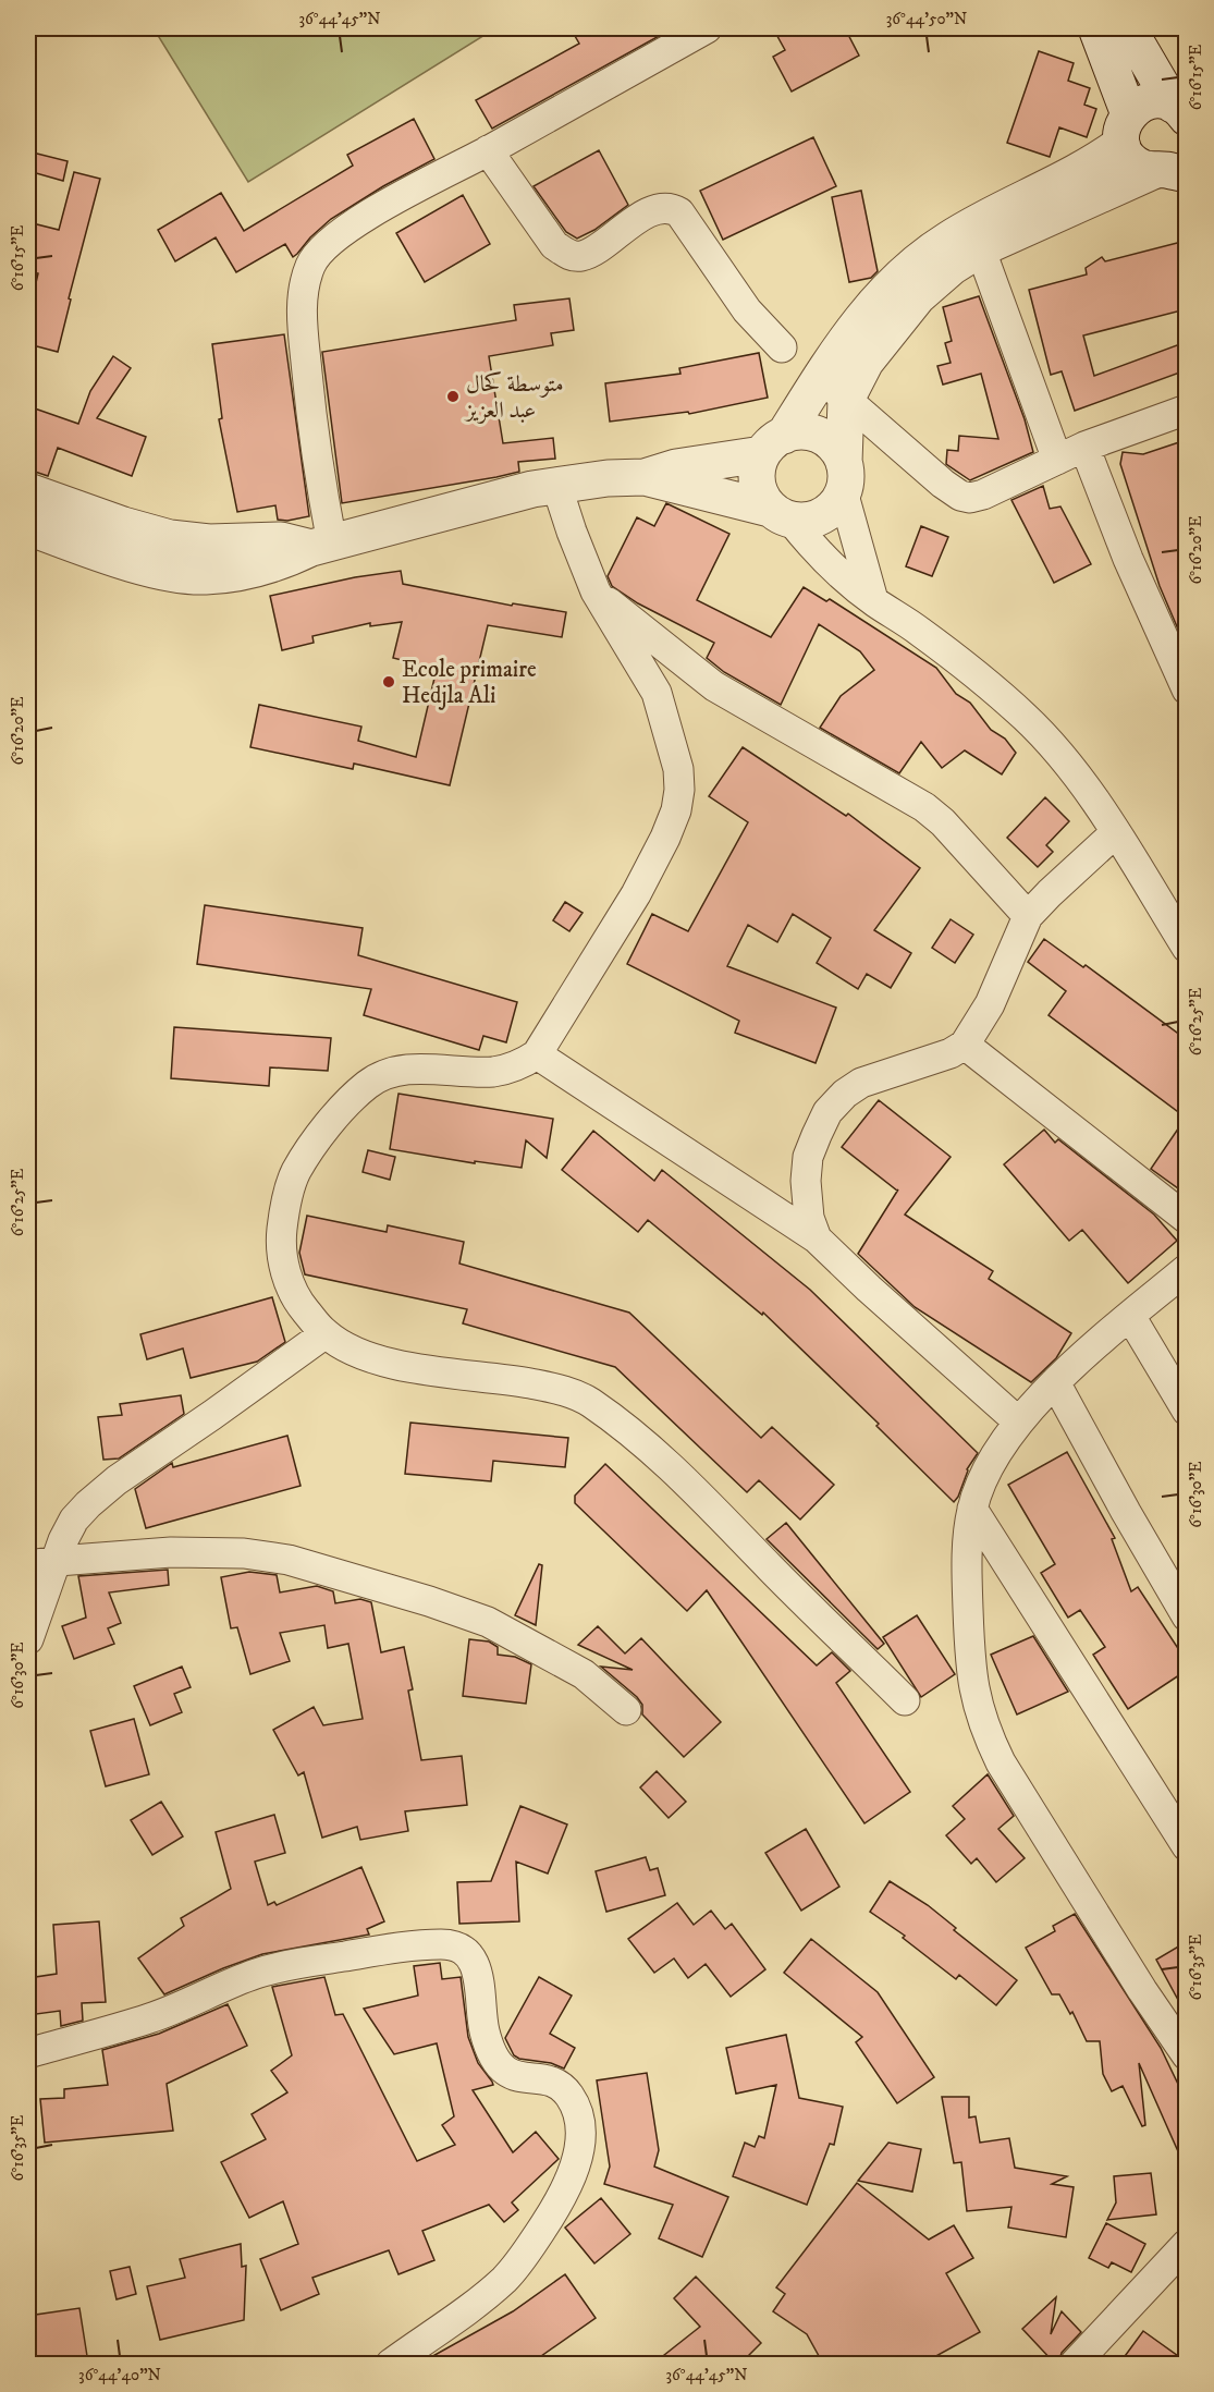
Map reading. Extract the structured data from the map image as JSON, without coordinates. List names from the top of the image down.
{
  "places": ["متوسطة كحال عبد العزيز", "Ecole primaire Hedjla Ali"],
  "coordinates": [
    "36°44'45\"N",
    "36°44'50\"N",
    "6°16'15\"E",
    "6°16'20\"E",
    "6°16'25\"E",
    "6°16'30\"E",
    "6°16'35\"E",
    "36°44'40\"N"
  ]
}
